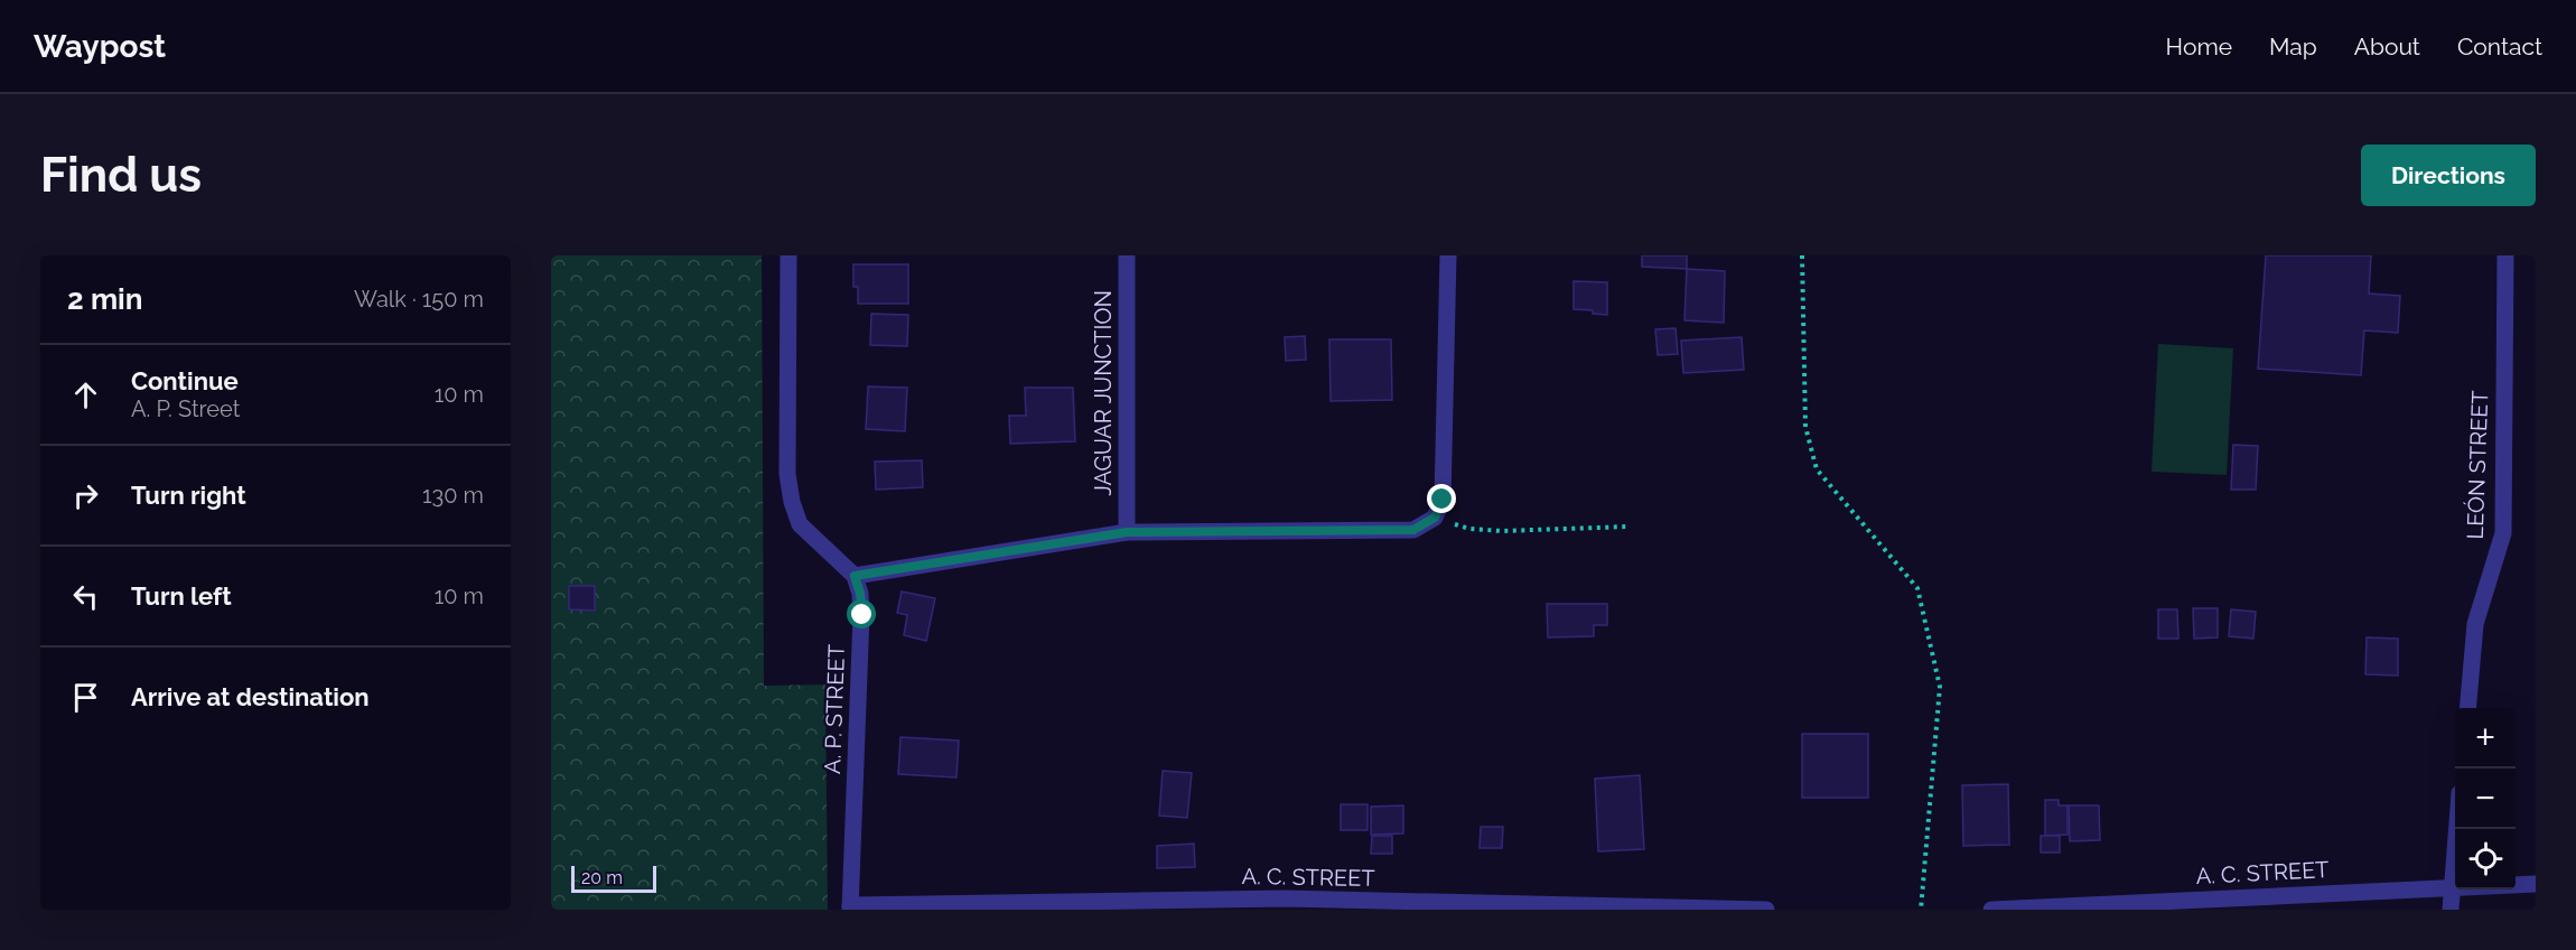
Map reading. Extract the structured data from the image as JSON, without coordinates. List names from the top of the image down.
{
  "streets": {
    "street": [
      "JAGUAR JUNCTION",
      "LEÓN STREET",
      "A. P. STREET",
      "A. C. STREET"
    ]
  },
  "crossings": [
    ["A. P. STREET", "A. C. STREET"]
  ],
  "scale_bar": "20 m",
  "page": {
    "header": "Waypost",
    "nav": [
      "Home",
      "Map",
      "About",
      "Contact"
    ],
    "buttons": "Directions",
    "title": "Find us",
    "heading": ["2 min", "Walk · 150 m"],
    "list": [
      ["Continue", "A. P. Street", "10 m"],
      ["Turn right", "130 m"],
      ["Turn left", "10 m"],
      "Arrive at destination"
    ],
    "map_buttons": ["+", "−"],
    "scale": "20 m"
  }
}
